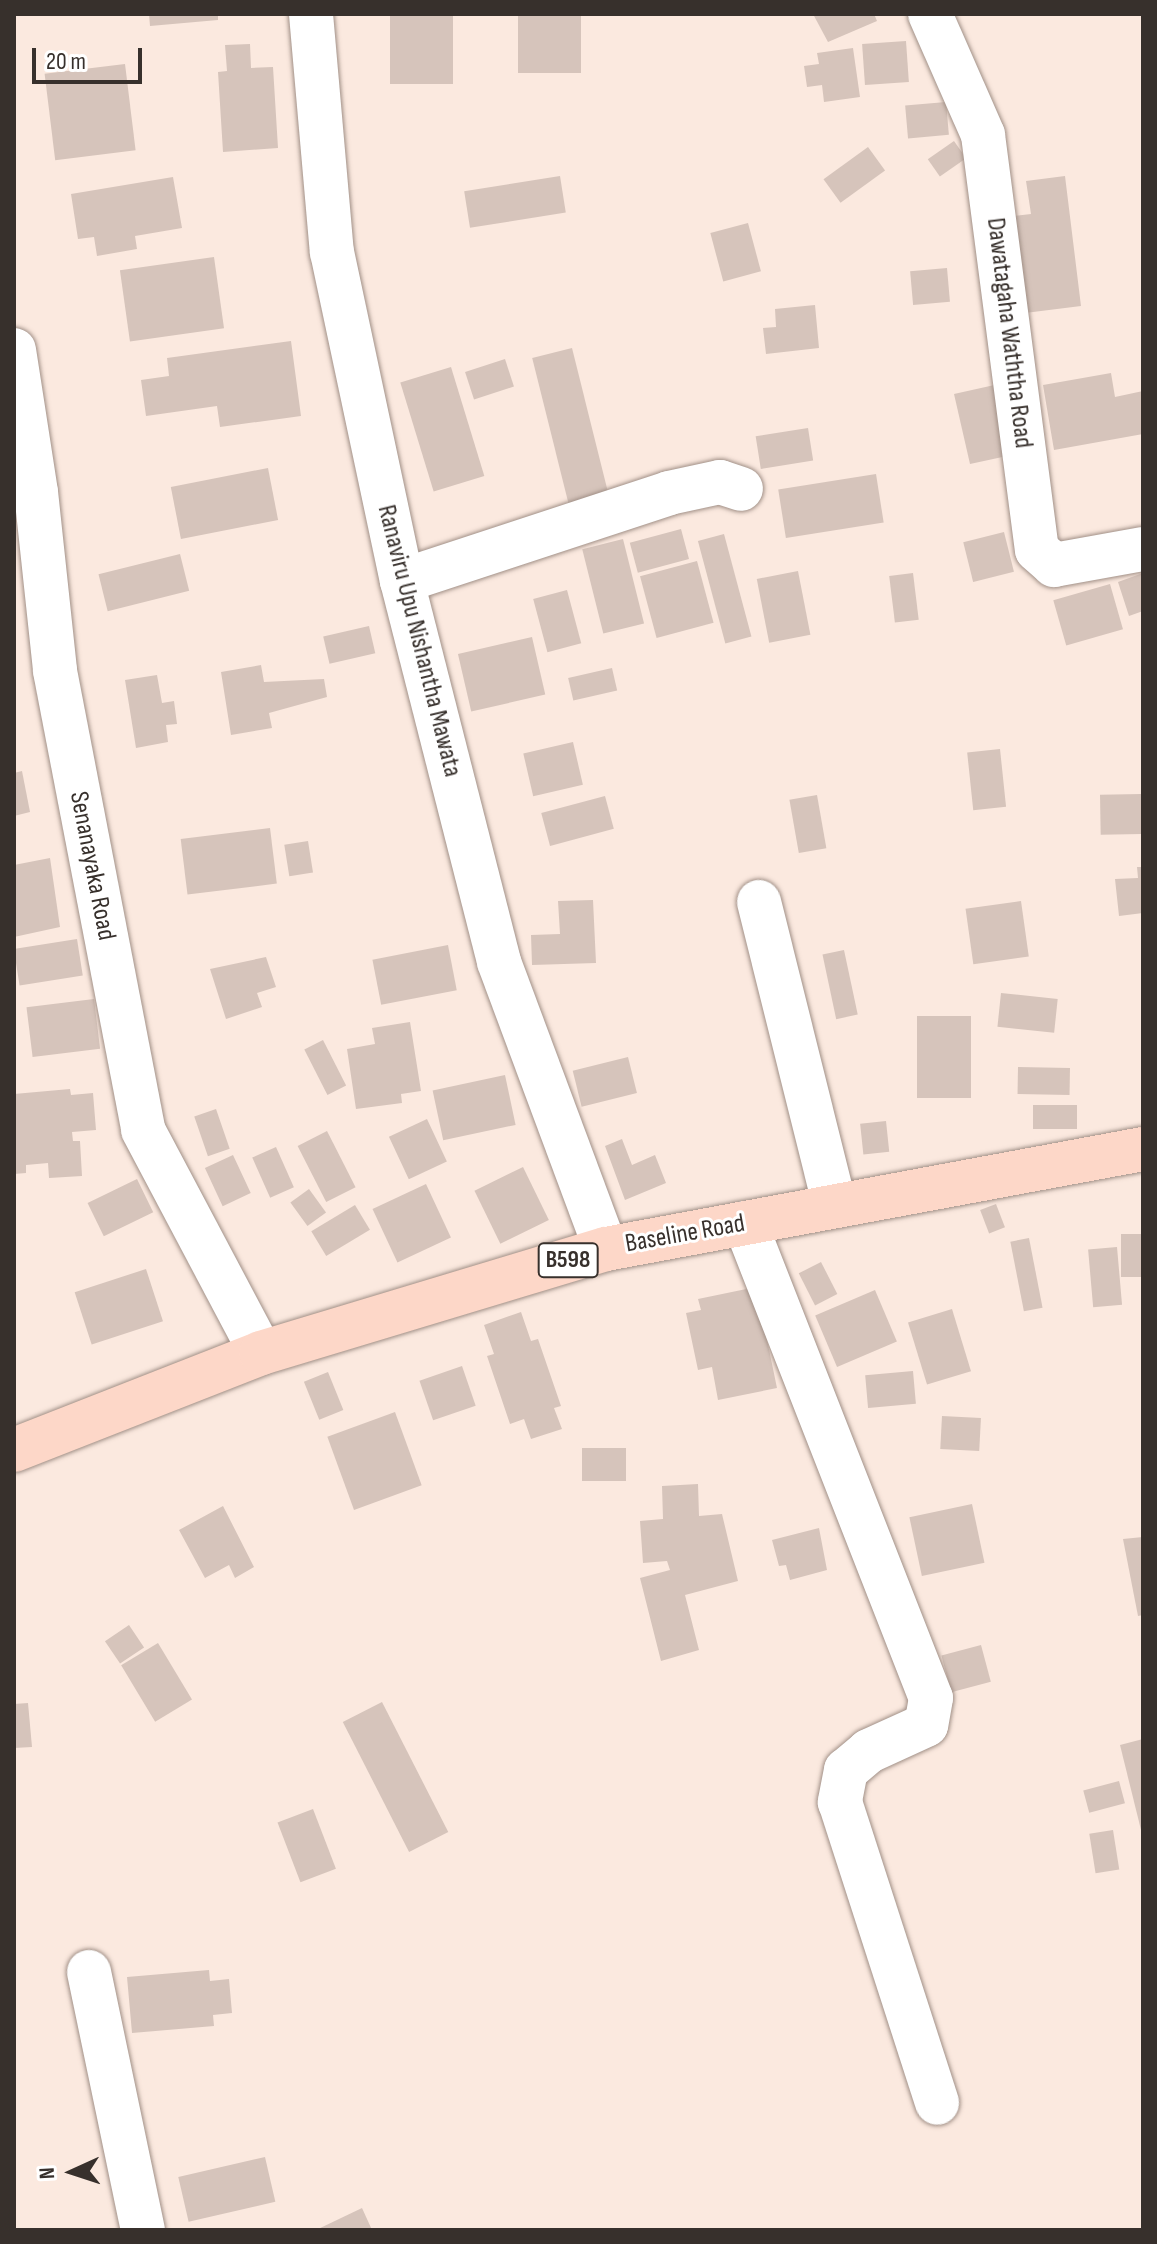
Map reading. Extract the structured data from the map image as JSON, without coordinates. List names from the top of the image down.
{
  "streets": {
    "main road": ["Baseline Road", "B598"],
    "street": ["Dawatagaha Waththa Road", "Ranaviru Upu Nishantha Mawata", "Senanayaka Road"]
  },
  "crossings": [
    ["Ranaviru Upu Nishantha Mawata", "Baseline Road"],
    ["Senanayaka Road", "Baseline Road"]
  ],
  "scale_bar": "20 m",
  "north": "left"
}
